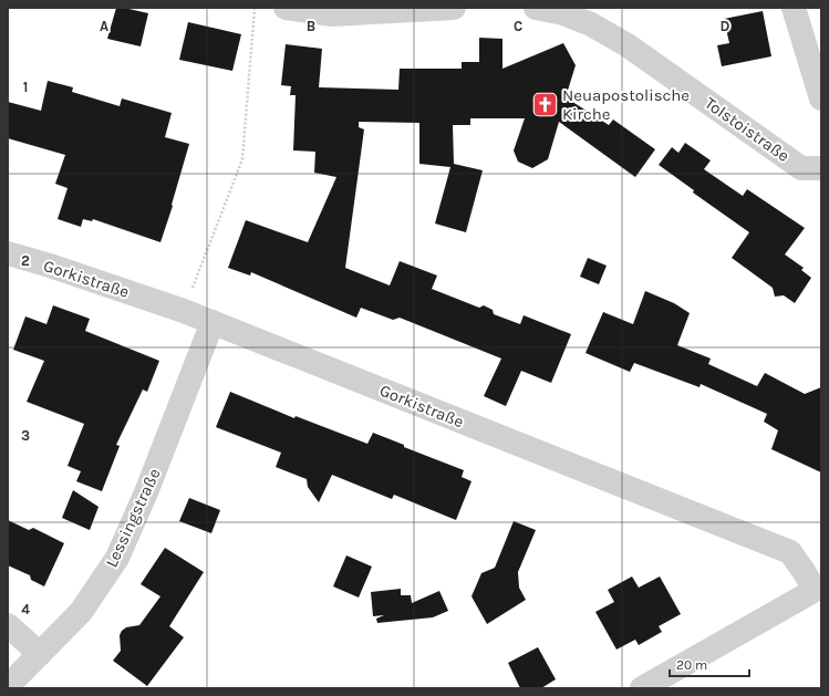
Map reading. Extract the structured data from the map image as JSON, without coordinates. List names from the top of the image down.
{
  "streets": {
    "street": ["Tolstoistraße", "Gorkistraße", "Lessingstraße"]
  },
  "crossings": [
    ["Gorkistraße", "Lessingstraße"]
  ],
  "places": {
    "church": ["Neuapostolische Kirche"]
  },
  "scale_bar": "20 m",
  "grid": {
    "columns": [
      "A",
      "B",
      "C",
      "D"
    ],
    "rows": [
      "1",
      "2",
      "3",
      "4"
    ]
  }
}
